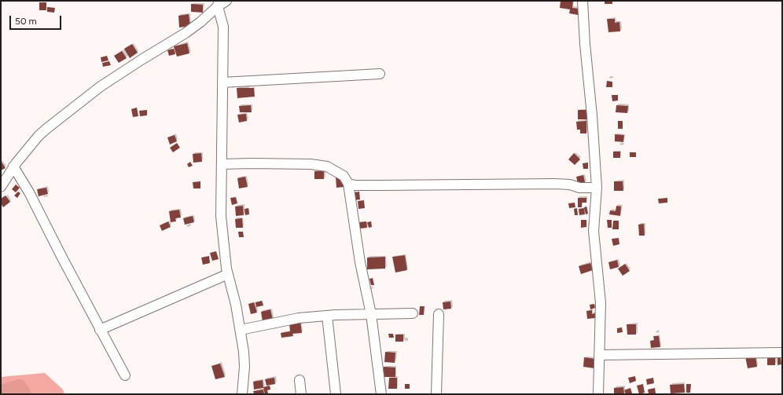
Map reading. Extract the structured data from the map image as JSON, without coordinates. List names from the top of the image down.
{
  "scale_bar": "50 m"
}
